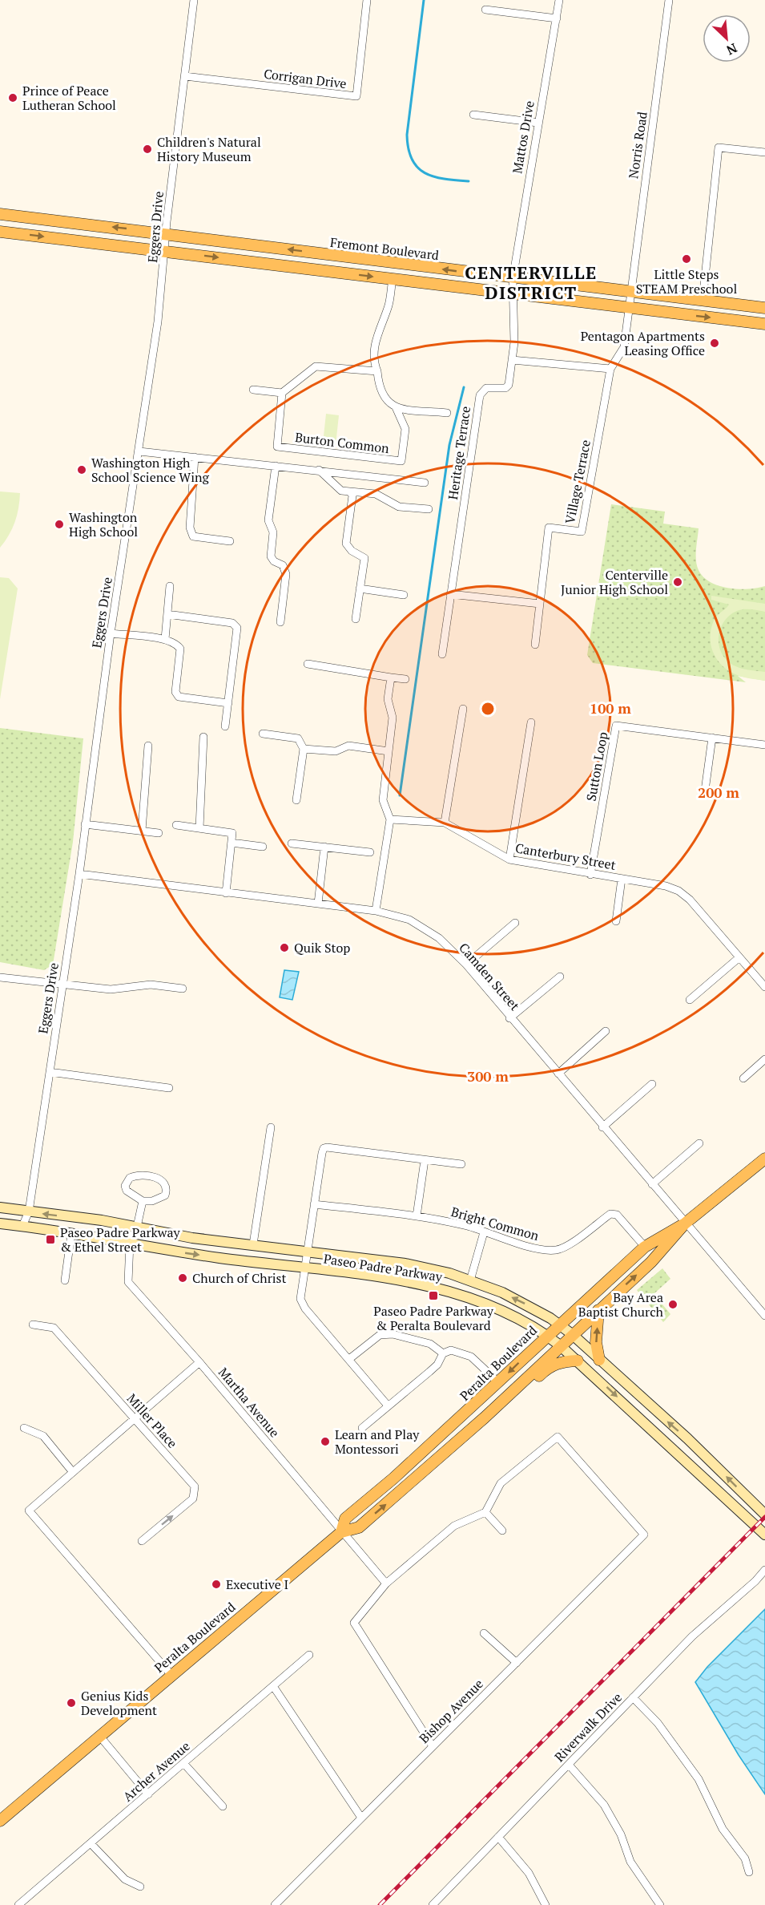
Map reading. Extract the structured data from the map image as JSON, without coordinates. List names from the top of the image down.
{
  "streets": {
    "main road": ["Fremont Boulevard", "Paseo Padre Parkway", "Peralta Boulevard"],
    "street": [
      "Corrigan Drive",
      "Mattos Drive",
      "Norris Road",
      "Eggers Drive",
      "Burton Common",
      "Heritage Terrace",
      "Village Terrace",
      "Sutton Loop",
      "Canterbury Street",
      "Camden Street",
      "Bright Common",
      "Martha Avenue",
      "Miller Place",
      "Bishop Avenue",
      "Riverwalk Drive",
      "Archer Avenue"
    ]
  },
  "crossings": [
    ["Corrigan Drive", "Eggers Drive"],
    ["Mattos Drive", "Fremont Boulevard"],
    ["Mattos Drive", "Heritage Terrace"],
    ["Norris Road", "Fremont Boulevard"],
    ["Norris Road", "Village Terrace"],
    ["Eggers Drive", "Fremont Boulevard"],
    ["Eggers Drive", "Camden Street"],
    ["Eggers Drive", "Paseo Padre Parkway"],
    ["Fremont Boulevard", "Heritage Terrace"],
    ["Fremont Boulevard", "Village Terrace"],
    ["Sutton Loop", "Canterbury Street"],
    ["Camden Street", "Peralta Boulevard"],
    ["Bright Common", "Peralta Boulevard"],
    ["Paseo Padre Parkway", "Peralta Boulevard"],
    ["Paseo Padre Parkway", "Martha Avenue"],
    ["Peralta Boulevard", "Martha Avenue"]
  ],
  "districts": ["CENTERVILLE DISTRICT"],
  "places": {
    "other": [
      "Prince of Peace Lutheran School",
      "Children's Natural History Museum",
      "Little Steps STEAM Preschool",
      "Pentagon Apartments Leasing Office",
      "Washington High School Science Wing",
      "Washington High School",
      "Centerville Junior High School",
      "Quik Stop",
      "Church of Christ",
      "Bay Area Baptist Church",
      "Learn and Play Montessori",
      "Executive I",
      "Genius Kids Development"
    ],
    "transit": ["Paseo Padre Parkway & Ethel Street", "Paseo Padre Parkway & Peralta Boulevard"]
  },
  "north": "bottom right",
  "rings": ["100 m", "200 m", "300 m"]
}
